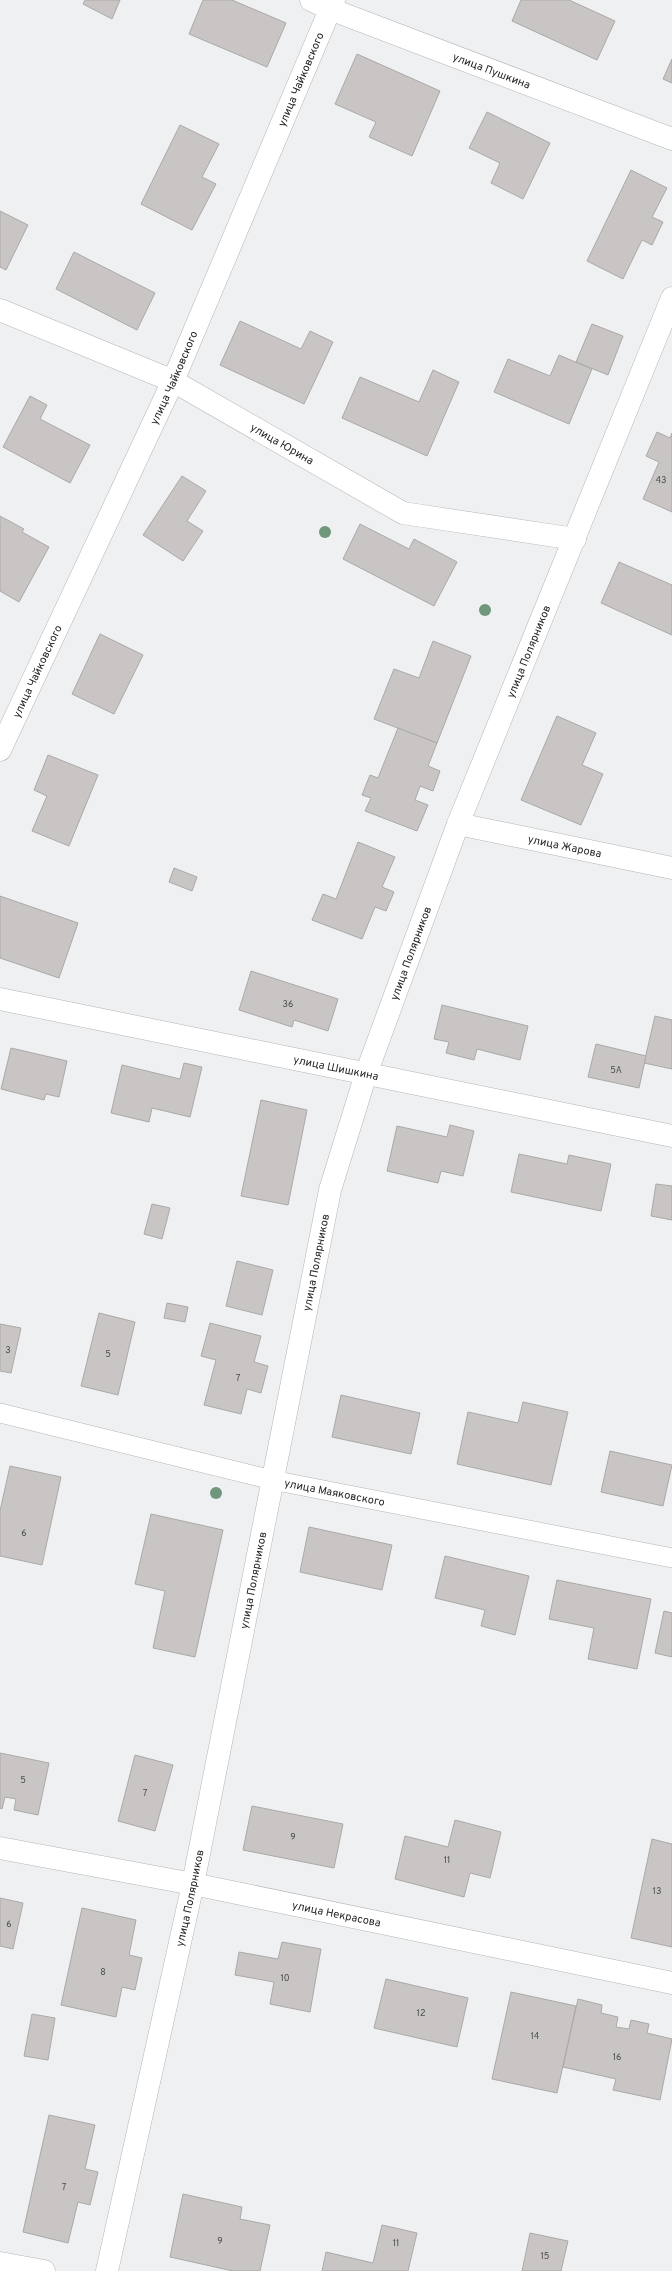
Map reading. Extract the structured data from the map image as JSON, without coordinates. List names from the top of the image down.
{
  "streets": {
    "street": [
      "улица Пушкина",
      "улица Чайковского",
      "улица Юрина",
      "улица Полярников",
      "улица Жарова",
      "улица Шишкина",
      "улица Некрасова"
    ],
    "lane": ["улица Маяковского"]
  },
  "crossings": [
    ["улица Пушкина", "улица Чайковского"],
    ["улица Чайковского", "улица Юрина"],
    ["улица Юрина", "улица Полярников"],
    ["улица Полярников", "улица Жарова"],
    ["улица Полярников", "улица Шишкина"],
    ["улица Полярников", "улица Маяковского"],
    ["улица Полярников", "улица Некрасова"]
  ],
  "house_numbers": [
    "43",
    "36",
    "5А",
    "3",
    "5",
    "7",
    "6",
    "5",
    "7",
    "9",
    "11",
    "13",
    "6",
    "8",
    "10",
    "12",
    "14",
    "16",
    "7",
    "9",
    "11",
    "15"
  ]
}
